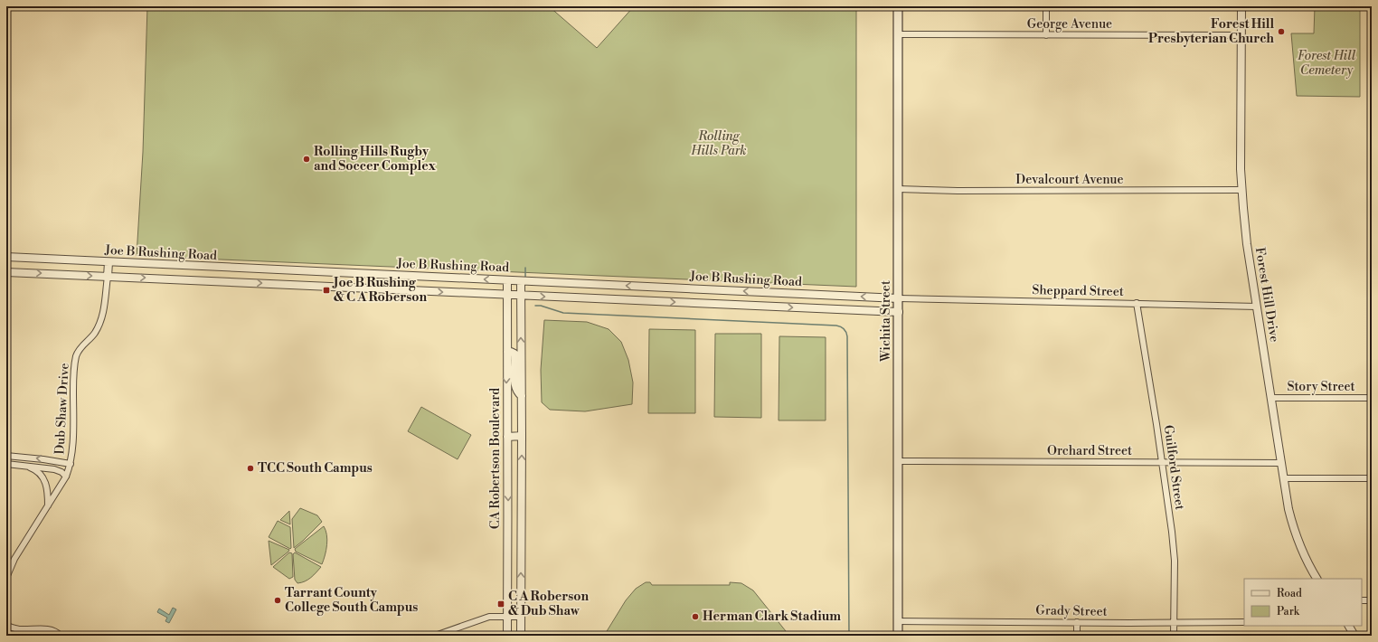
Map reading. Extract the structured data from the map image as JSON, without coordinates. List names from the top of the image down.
{
  "streets": {
    "main road": ["Wichita Street"],
    "street": [
      "George Avenue",
      "Devalcourt Avenue",
      "Joe B Rushing Road",
      "Sheppard Street",
      "Forest Hill Drive",
      "Story Street",
      "Dub Shaw Drive",
      "Orchard Street",
      "CA Robertson Boulevard",
      "Guilford Street",
      "Grady Street"
    ]
  },
  "crossings": [
    ["George Avenue", "Forest Hill Drive"],
    ["George Avenue", "Wichita Street"],
    ["Devalcourt Avenue", "Forest Hill Drive"],
    ["Devalcourt Avenue", "Wichita Street"],
    ["Joe B Rushing Road", "Sheppard Street"],
    ["Joe B Rushing Road", "Wichita Street"],
    ["Joe B Rushing Road", "Dub Shaw Drive"],
    ["Joe B Rushing Road", "CA Robertson Boulevard"],
    ["Sheppard Street", "Forest Hill Drive"],
    ["Sheppard Street", "Wichita Street"],
    ["Sheppard Street", "Guilford Street"],
    ["Forest Hill Drive", "Story Street"],
    ["Forest Hill Drive", "Orchard Street"],
    ["Wichita Street", "Orchard Street"],
    ["Wichita Street", "Grady Street"],
    ["Orchard Street", "Guilford Street"],
    ["Guilford Street", "Grady Street"]
  ],
  "parks": ["Forest Hill Cemetery", "Rolling Hills Park"],
  "places": {
    "other": [
      "Forest Hill Presbyterian Church",
      "Rolling Hills Rugby and Soccer Complex",
      "TCC South Campus",
      "Tarrant County College South Campus",
      "Herman Clark Stadium"
    ],
    "transit": ["Joe B Rushing & C A Roberson", "C A Roberson & Dub Shaw"]
  },
  "legend": ["Road", "Park"]
}
